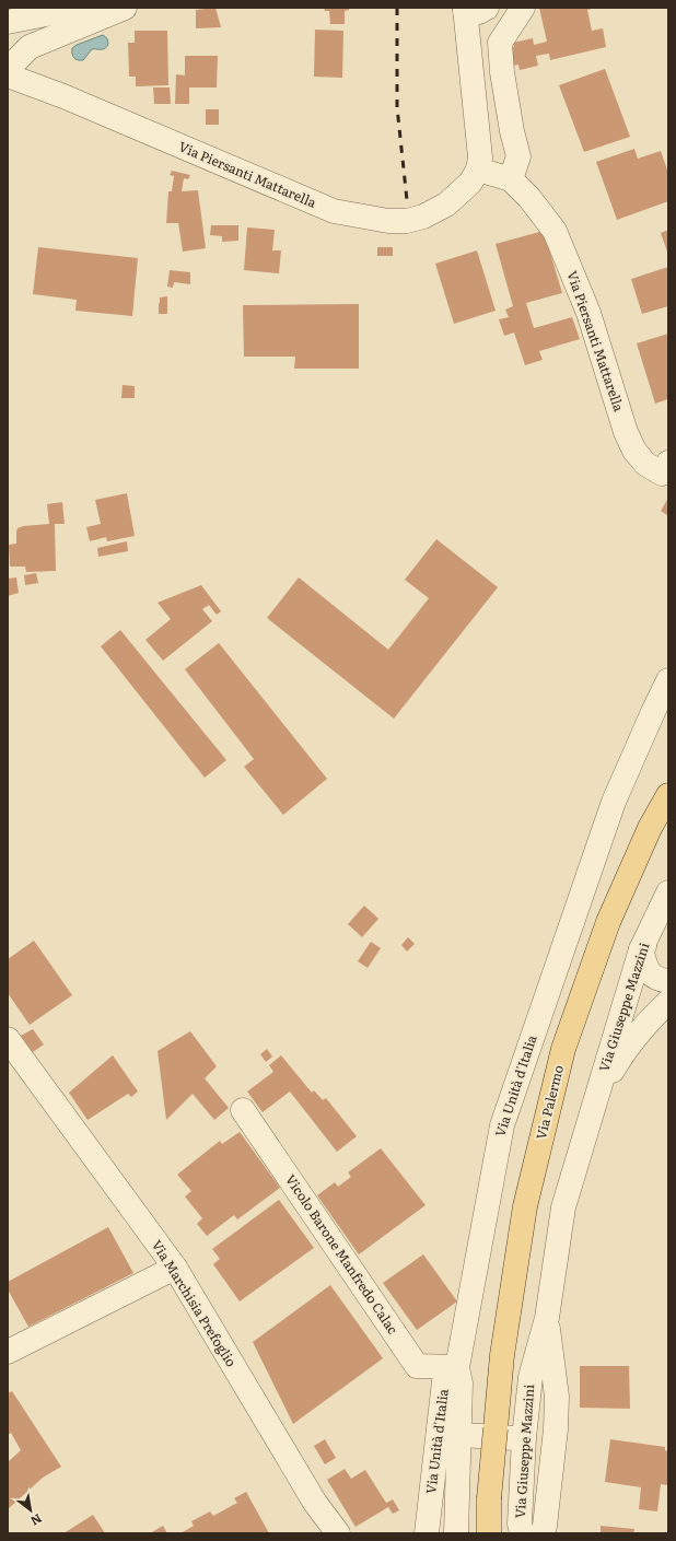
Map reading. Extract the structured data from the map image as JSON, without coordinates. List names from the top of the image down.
{
  "streets": {
    "main road": ["Via Palermo"],
    "street": [
      "Via Piersanti Mattarella",
      "Via Giuseppe Mazzini",
      "Via Unità d'Italia",
      "Vicolo Barone Manfredo Calac",
      "Via Marchisia Prefoglio"
    ]
  },
  "crossings": [
    ["Via Unità d'Italia", "Vicolo Barone Manfredo Calac"]
  ],
  "north": "bottom right"
}
